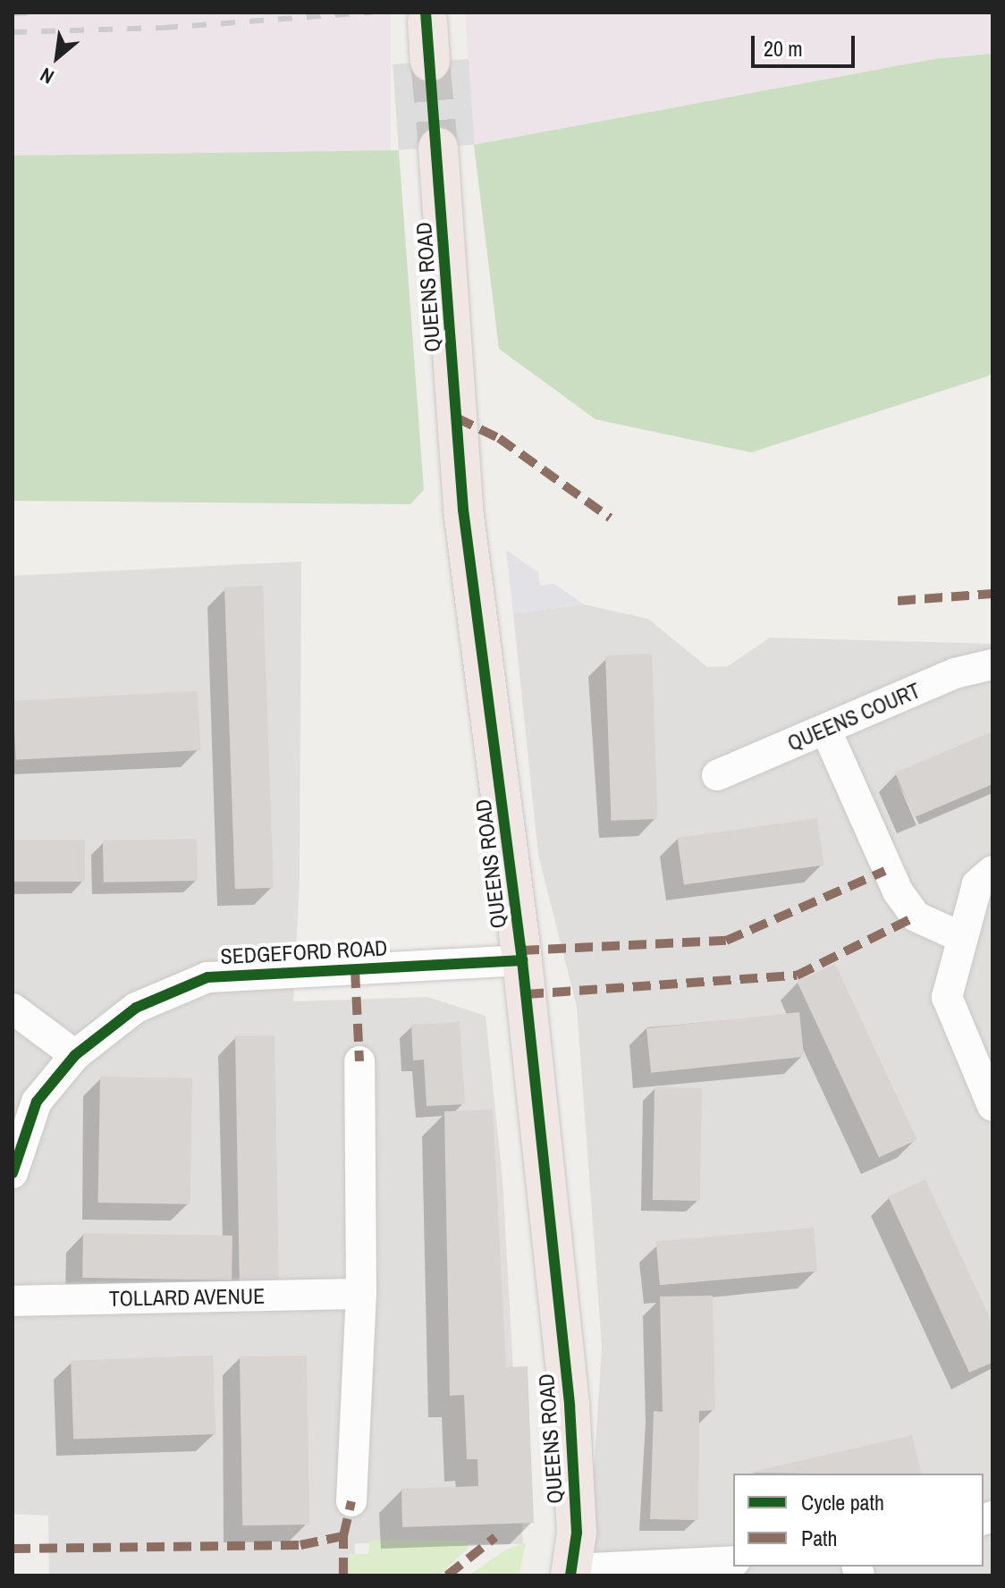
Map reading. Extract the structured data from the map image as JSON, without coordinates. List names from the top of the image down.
{
  "streets": {
    "highway": ["QUEENS ROAD"],
    "street": ["QUEENS COURT", "SEDGEFORD ROAD", "TOLLARD AVENUE"]
  },
  "crossings": [
    ["QUEENS ROAD", "SEDGEFORD ROAD"]
  ],
  "legend": ["Cycle path", "Path"],
  "scale_bar": "20 m",
  "north": "bottom left"
}
